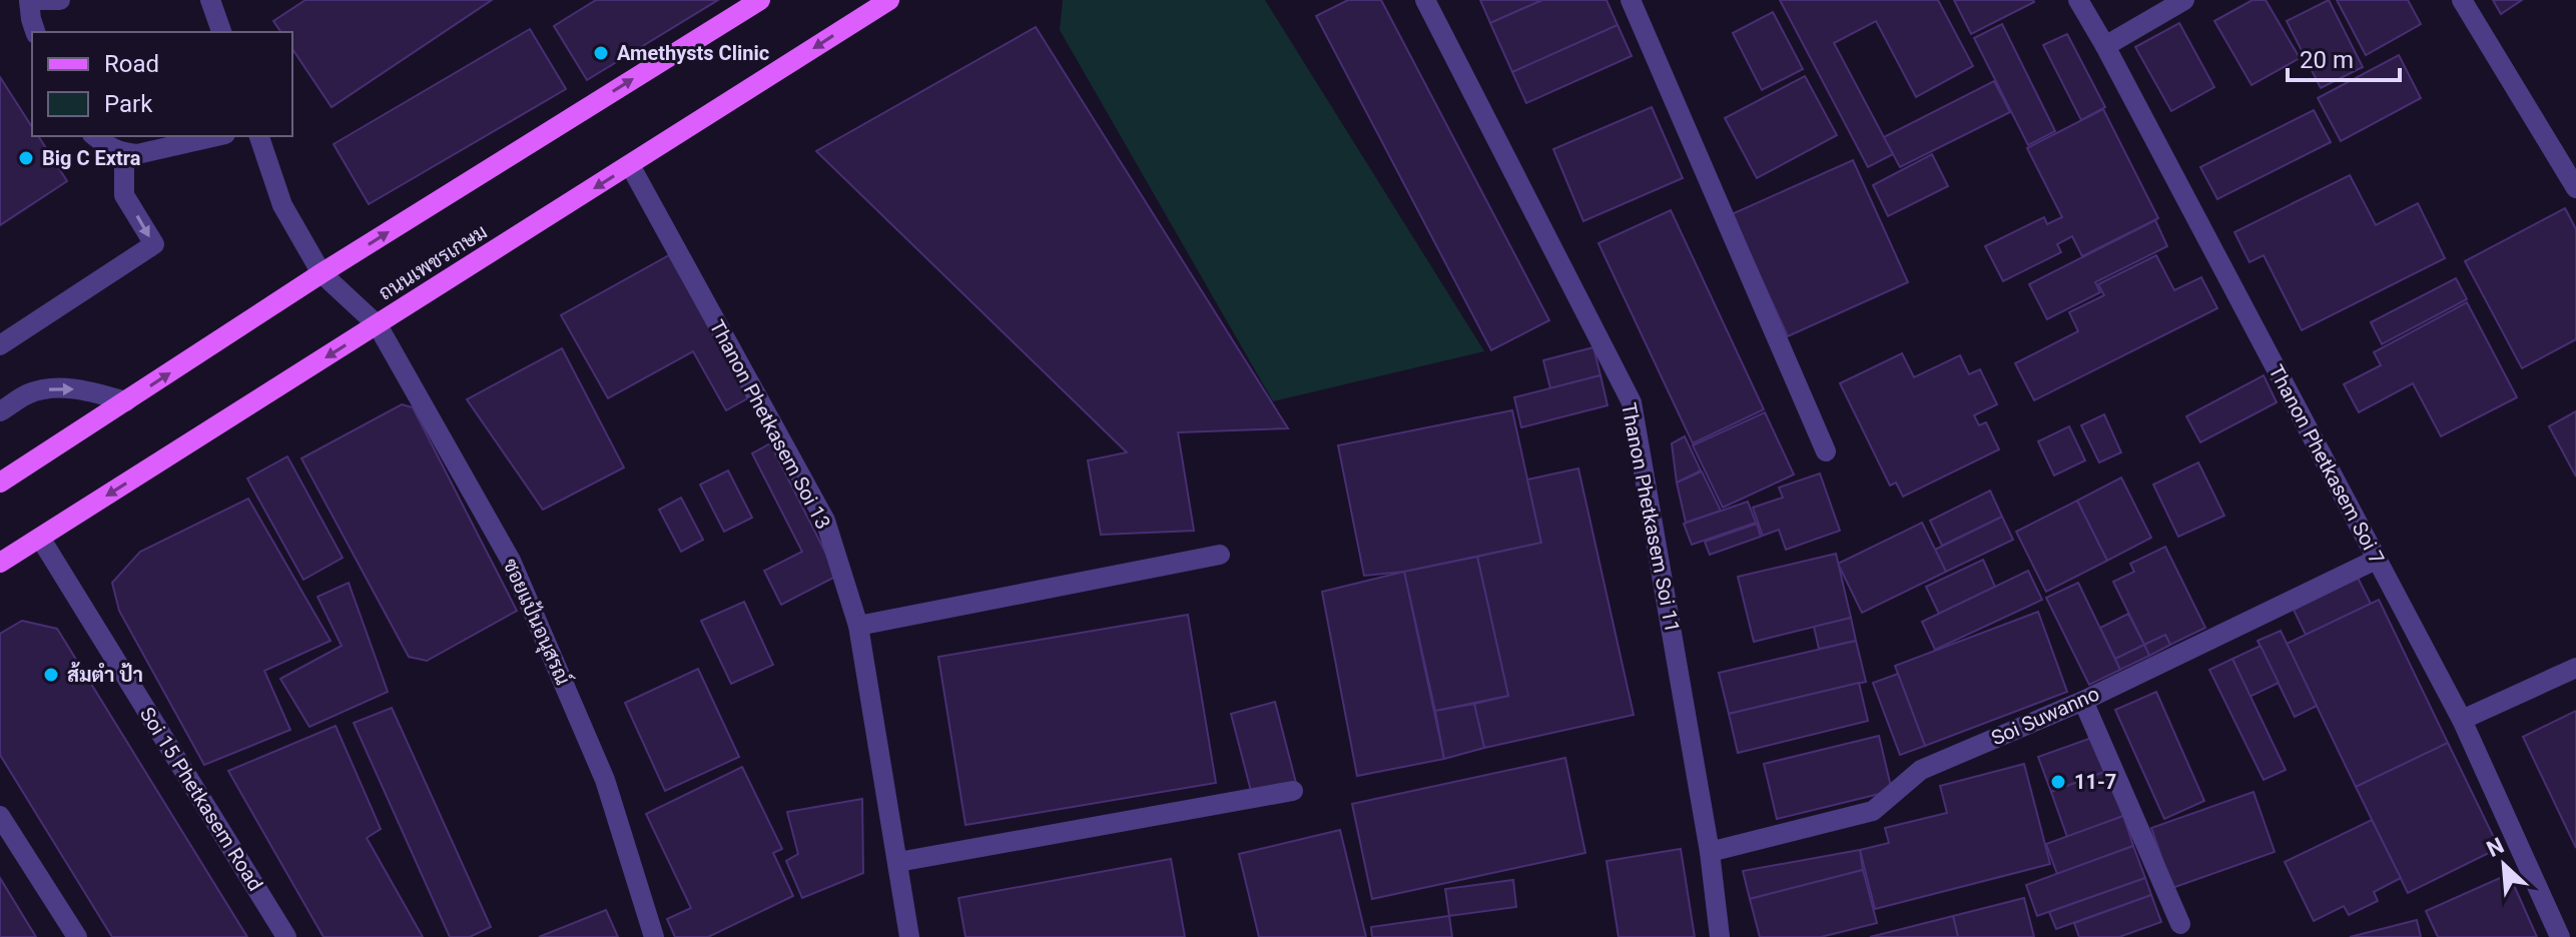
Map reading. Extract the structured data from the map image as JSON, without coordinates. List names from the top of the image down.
{
  "streets": {
    "main road": ["ถนนเพชรเกษม"],
    "street": [
      "Thanon Phetkasem Soi 13",
      "Thanon Phetkasem Soi 7",
      "Thanon Phetkasem Soi 11",
      "ซอยแป้นอนุสรณ์",
      "Soi Suwanno",
      "Soi 15 Phetkasem Road"
    ]
  },
  "crossings": [
    ["ถนนเพชรเกษม", "Thanon Phetkasem Soi 13"],
    ["ถนนเพชรเกษม", "ซอยแป้นอนุสรณ์"],
    ["ถนนเพชรเกษม", "Soi 15 Phetkasem Road"],
    ["Thanon Phetkasem Soi 7", "Soi Suwanno"],
    ["Thanon Phetkasem Soi 11", "Soi Suwanno"]
  ],
  "places": [
    "Amethysts Clinic",
    "Big C Extra",
    "ส้มตำ ป้า",
    "11-7"
  ],
  "legend": ["Road", "Park"],
  "scale_bar": "20 m",
  "north": "top left"
}
